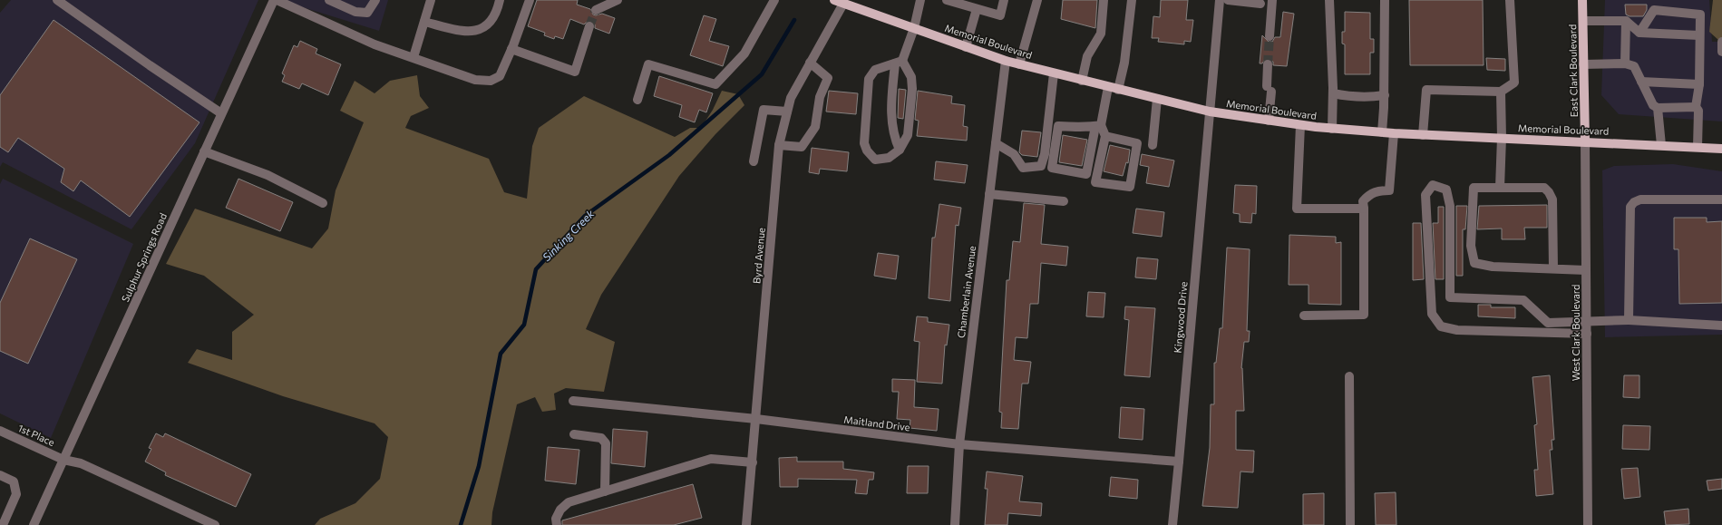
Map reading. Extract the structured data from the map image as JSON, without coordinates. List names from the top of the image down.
{
  "streets": {
    "main road": ["Memorial Boulevard", "East Clark Boulevard"],
    "street": [
      "Byrd Avenue",
      "Sulphur Springs Road",
      "Chamberlain Avenue",
      "Kingwood Drive",
      "West Clark Boulevard",
      "Maitland Drive",
      "1st Place"
    ]
  },
  "crossings": [
    ["Memorial Boulevard", "East Clark Boulevard"],
    ["Memorial Boulevard", "Byrd Avenue"],
    ["Memorial Boulevard", "Chamberlain Avenue"],
    ["Memorial Boulevard", "Kingwood Drive"],
    ["Memorial Boulevard", "West Clark Boulevard"],
    ["East Clark Boulevard", "West Clark Boulevard"],
    ["Byrd Avenue", "Maitland Drive"],
    ["Sulphur Springs Road", "1st Place"],
    ["Chamberlain Avenue", "Maitland Drive"],
    ["Kingwood Drive", "Maitland Drive"]
  ],
  "water": ["Sinking Creek"]
}
